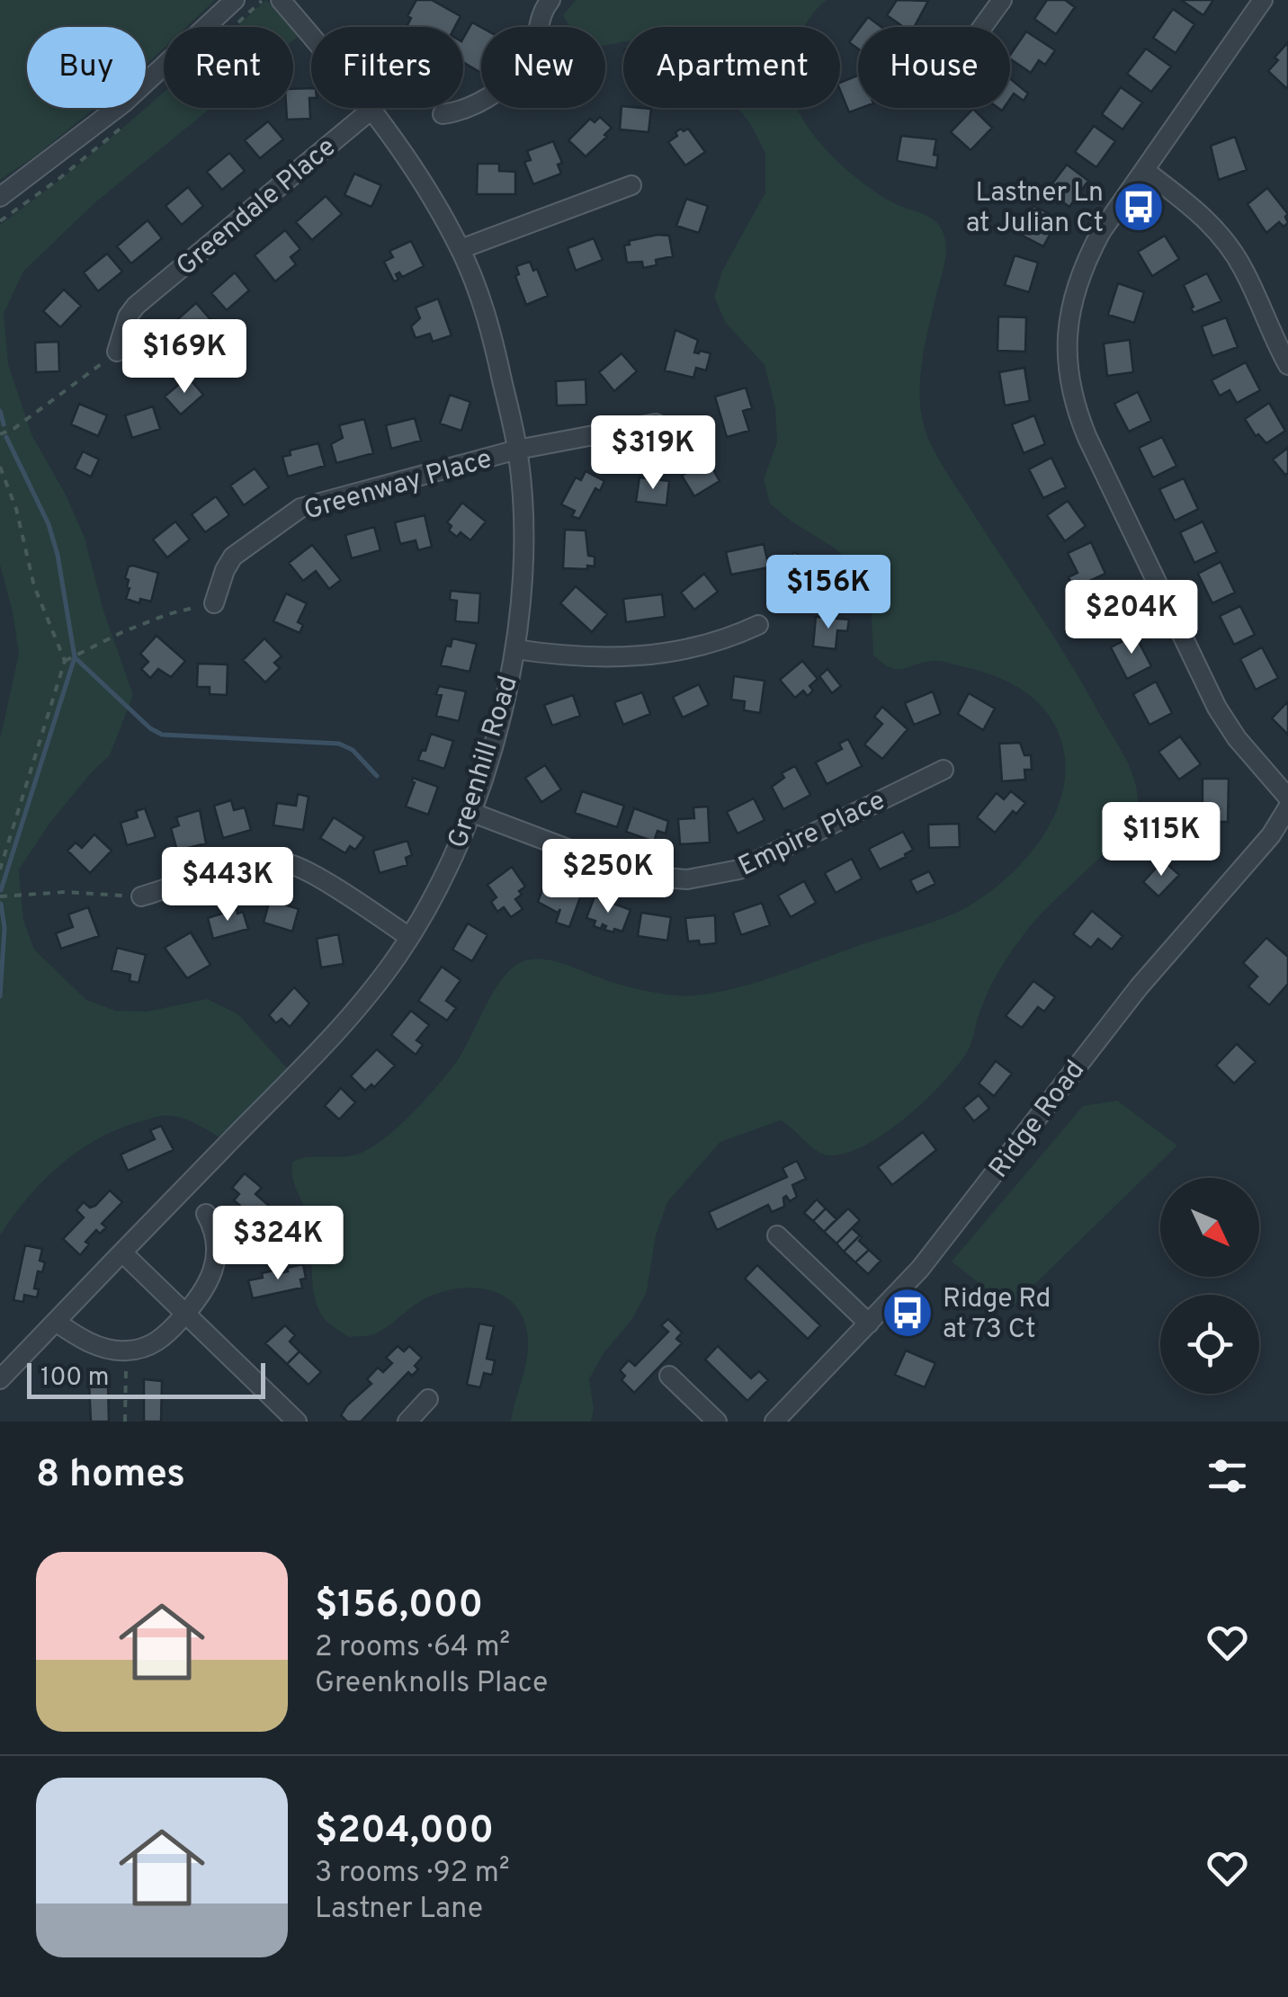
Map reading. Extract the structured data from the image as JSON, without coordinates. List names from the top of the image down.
{
  "streets": {
    "street": [
      "Greendale Place",
      "Greenway Place",
      "Greenhill Road",
      "Empire Place",
      "Ridge Road"
    ]
  },
  "crossings": [
    ["Greendale Place", "Greenhill Road"],
    ["Greenway Place", "Greenhill Road"],
    ["Greenhill Road", "Empire Place"]
  ],
  "places": {
    "bus stop": ["Lastner Ln at Julian Ct", "Ridge Rd at 73 Ct"]
  },
  "scale_bar": "100 m",
  "north": "bottom right",
  "page": {
    "chip": [
      "Buy",
      "Rent",
      "Filters",
      "New",
      "Apartment",
      "House"
    ],
    "price": [
      "$169K",
      "$319K",
      "$156K",
      "$204K",
      "$115K",
      "$250K",
      "$443K",
      "$324K"
    ],
    "scale": "100 m",
    "heading": "8 homes",
    "list": [
      {
        "name": "$156,000",
        "note": "2 rooms · 64 m² · Greenknolls Place"
      },
      {
        "name": "$204,000",
        "note": "3 rooms · 92 m² · Lastner Lane"
      }
    ]
  }
}
